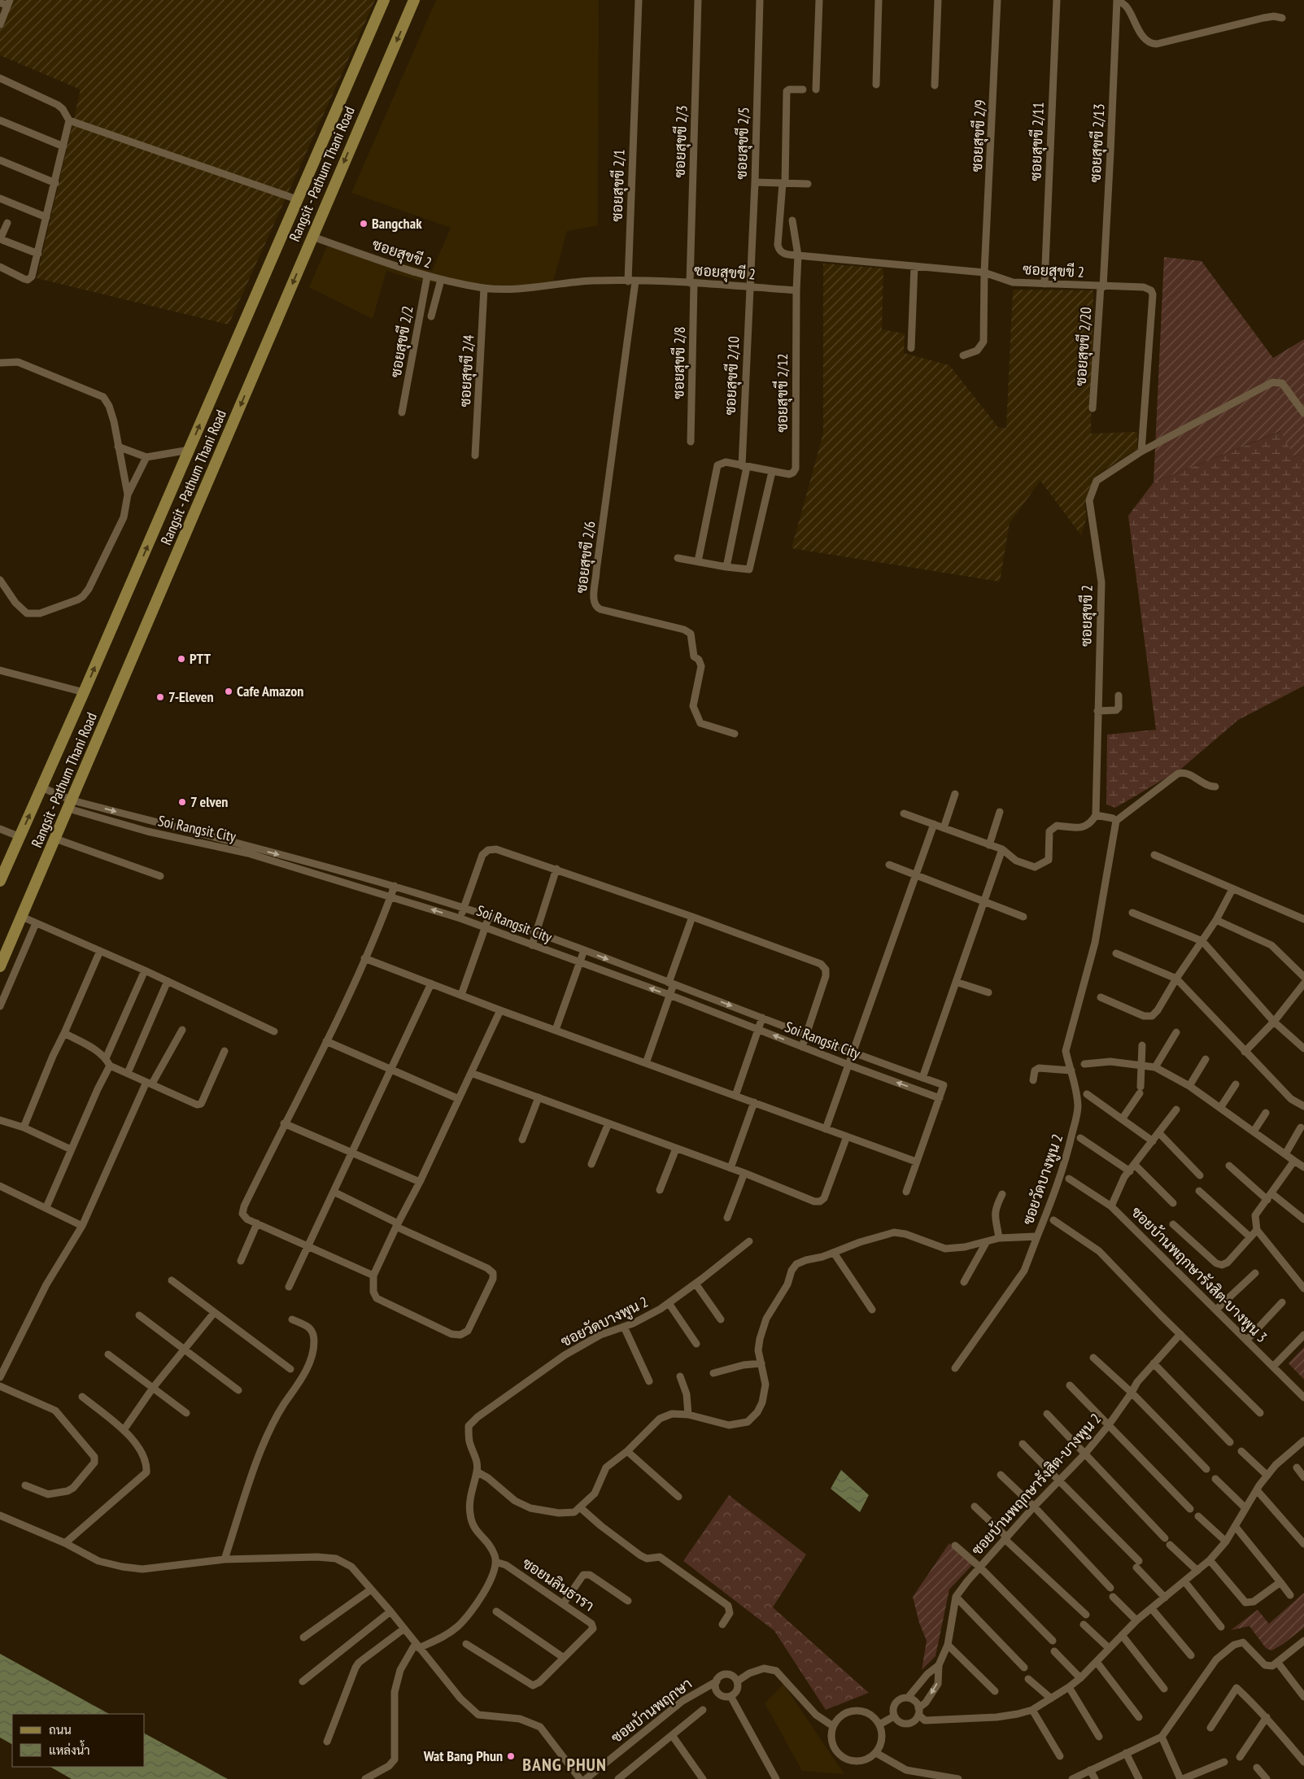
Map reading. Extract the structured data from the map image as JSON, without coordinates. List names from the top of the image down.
{
  "streets": {
    "main road": ["Rangsit - Pathum Thani Road"],
    "street": [
      "ซอยสุขขี 2/9",
      "ซอยสุขขี 2/3",
      "ซอยสุขขี 2/11",
      "ซอยสุขขี 2/5",
      "ซอยสุขขี 2/13",
      "ซอยสุขขี 2/1",
      "ซอยสุขขี 2",
      "ซอยสุขขี 2/2",
      "ซอยสุขขี 2/20",
      "ซอยสุขขี 2/8",
      "ซอยสุขขี 2/4",
      "ซอยสุขขี 2/10",
      "ซอยสุขขี 2/12",
      "ซอยสุขขี 2/6",
      "Soi Rangsit City",
      "ซอยวัดบางพูน 2",
      "ซอยบ้านพฤกษารังสิต-บางพูน 3",
      "ซอยบ้านพฤกษารังสิต-บางพูน 2",
      "ซอยนลินธารา",
      "ซอยบ้านพฤกษา"
    ]
  },
  "crossings": [
    ["ซอยสุขขี 2/9", "ซอยสุขขี 2"],
    ["ซอยสุขขี 2/3", "ซอยสุขขี 2"],
    ["ซอยสุขขี 2/3", "ซอยสุขขี 2/8"],
    ["ซอยสุขขี 2/11", "ซอยสุขขี 2"],
    ["ซอยสุขขี 2/5", "ซอยสุขขี 2"],
    ["ซอยสุขขี 2/5", "ซอยสุขขี 2/10"],
    ["ซอยสุขขี 2/13", "ซอยสุขขี 2"],
    ["ซอยสุขขี 2/13", "ซอยสุขขี 2/20"],
    ["Rangsit - Pathum Thani Road", "ซอยสุขขี 2"],
    ["Rangsit - Pathum Thani Road", "Soi Rangsit City"],
    ["ซอยสุขขี 2/1", "ซอยสุขขี 2"],
    ["ซอยสุขขี 2/1", "ซอยสุขขี 2/6"],
    ["ซอยสุขขี 2", "ซอยสุขขี 2/2"],
    ["ซอยสุขขี 2", "ซอยสุขขี 2/20"],
    ["ซอยสุขขี 2", "ซอยสุขขี 2/8"],
    ["ซอยสุขขี 2", "ซอยสุขขี 2/4"],
    ["ซอยสุขขี 2", "ซอยสุขขี 2/10"],
    ["ซอยสุขขี 2", "ซอยสุขขี 2/12"],
    ["ซอยสุขขี 2", "ซอยสุขขี 2/6"],
    ["ซอยสุขขี 2/10", "ซอยสุขขี 2/12"],
    ["ซอยวัดบางพูน 2", "ซอยนลินธารา"]
  ],
  "districts": ["BANG PHUN"],
  "places": [
    "Bangchak",
    "PTT",
    "Cafe Amazon",
    "7-Eleven",
    "7 elven",
    "Wat Bang Phun"
  ],
  "legend": ["ถนน", "แหล่งน้ำ"]
}
